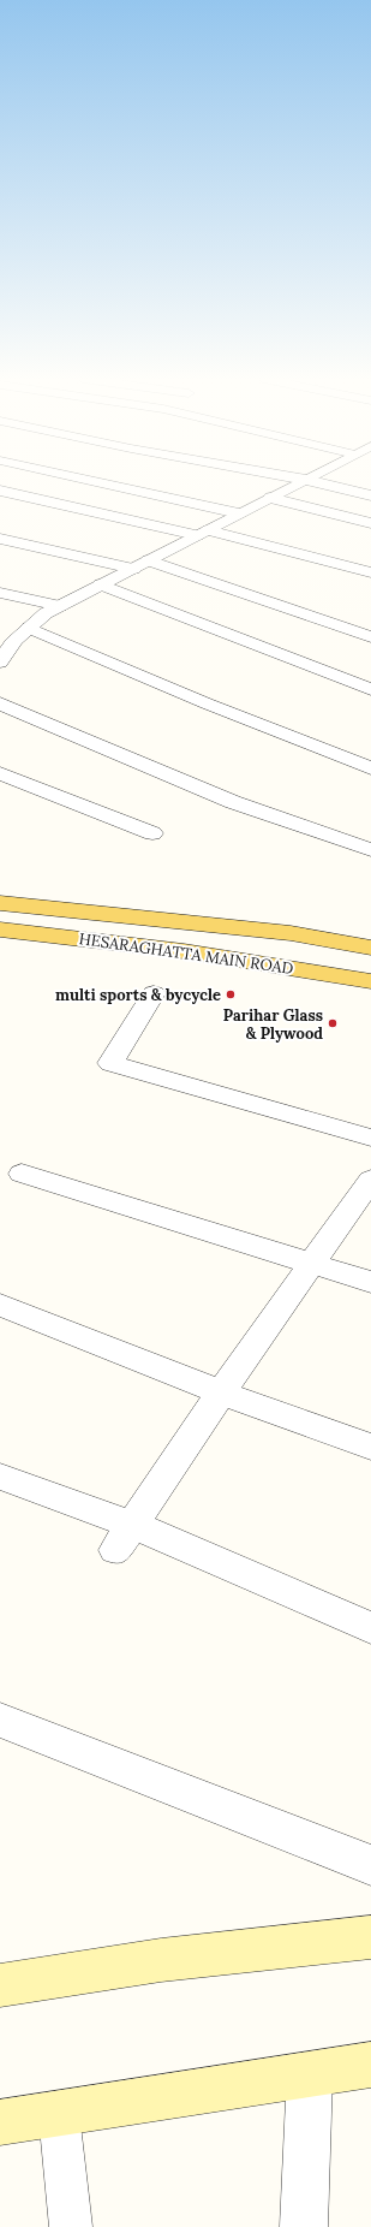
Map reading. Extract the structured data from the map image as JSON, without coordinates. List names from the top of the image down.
{
  "streets": {
    "main road": ["HESARAGHATTA MAIN ROAD"]
  },
  "places": ["multi sports & bycycle", "Parihar Glass & Plywood"]
}
